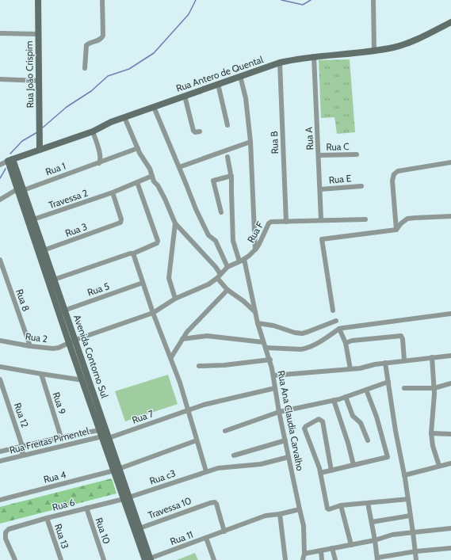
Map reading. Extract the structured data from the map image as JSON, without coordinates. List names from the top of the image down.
{
  "streets": {
    "street": [
      "Rua Antero de Quental",
      "Rua João Crispim",
      "Rua A",
      "Rua B",
      "Rua C",
      "Rua 1",
      "Rua E",
      "Travessa 2",
      "Rua 3",
      "Rua F",
      "Rua 5",
      "Rua 8",
      "Rua 2",
      "Avenida Contorno Sul",
      "Rua 9",
      "Rua 12",
      "Rua 7",
      "Rua Ana Claudia Carvalho",
      "Rua Freitas Pimentel",
      "Rua 4",
      "Rua c3",
      "Rua 6",
      "Travessa 10",
      "Rua 10",
      "Rua 13",
      "Rua 11"
    ]
  },
  "crossings": [
    ["Rua Antero de Quental", "Rua João Crispim"],
    ["Rua Antero de Quental", "Rua A"],
    ["Rua Antero de Quental", "Rua B"],
    ["Rua Antero de Quental", "Avenida Contorno Sul"],
    ["Rua A", "Rua C"],
    ["Rua A", "Rua E"],
    ["Rua A", "Rua F"],
    ["Rua B", "Rua F"],
    ["Rua 1", "Avenida Contorno Sul"],
    ["Travessa 2", "Rua 3"],
    ["Travessa 2", "Avenida Contorno Sul"],
    ["Rua 3", "Avenida Contorno Sul"],
    ["Rua F", "Rua Ana Claudia Carvalho"],
    ["Rua 5", "Avenida Contorno Sul"],
    ["Rua 8", "Rua 2"],
    ["Rua 2", "Avenida Contorno Sul"],
    ["Avenida Contorno Sul", "Rua 7"],
    ["Avenida Contorno Sul", "Rua Freitas Pimentel"],
    ["Avenida Contorno Sul", "Rua 4"],
    ["Avenida Contorno Sul", "Rua c3"],
    ["Avenida Contorno Sul", "Rua 6"],
    ["Avenida Contorno Sul", "Travessa 10"],
    ["Avenida Contorno Sul", "Rua 11"],
    ["Rua 9", "Rua Freitas Pimentel"],
    ["Rua 12", "Rua Freitas Pimentel"],
    ["Rua 7", "Rua Ana Claudia Carvalho"],
    ["Rua 7", "Rua Freitas Pimentel"],
    ["Rua Ana Claudia Carvalho", "Rua c3"],
    ["Rua c3", "Rua 6"],
    ["Rua 6", "Rua 10"],
    ["Rua 6", "Rua 13"],
    ["Travessa 10", "Rua 11"]
  ]
}
